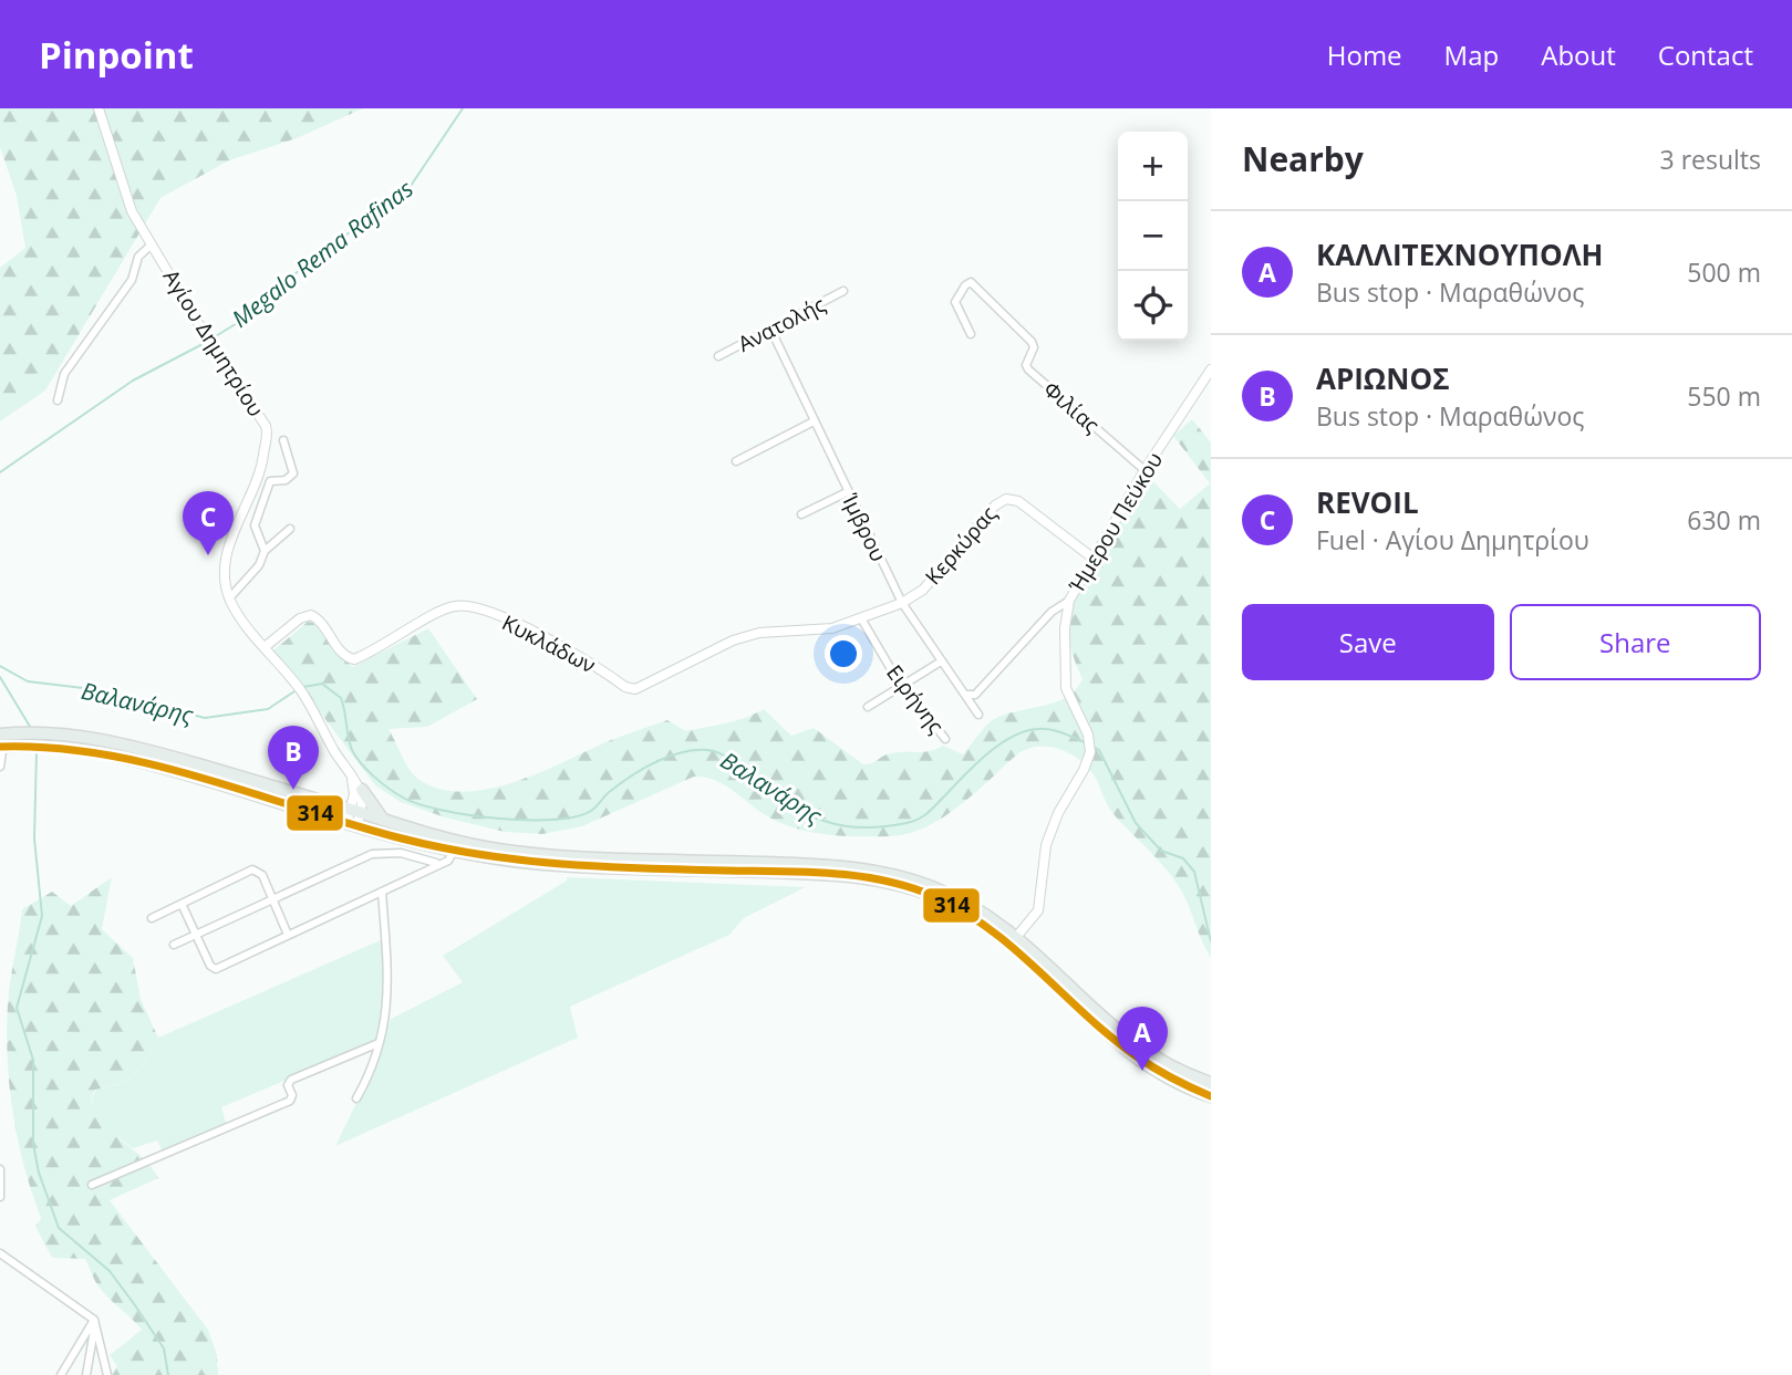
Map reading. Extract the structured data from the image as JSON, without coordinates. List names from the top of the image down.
{
  "streets": {
    "street": [
      "Ανατολής",
      "Αγίου Δημητρίου",
      "Φιλίας",
      "Ήμερου Πεύκου",
      "Ίμβρου",
      "Κερκύρας",
      "Κυκλάδων",
      "Ειρήνης"
    ]
  },
  "crossings": [
    ["Ανατολής", "Ίμβρου"],
    ["Φιλίας", "Ήμερου Πεύκου"],
    ["Ήμερου Πεύκου", "Κερκύρας"],
    ["Ίμβρου", "Κερκύρας"],
    ["Κερκύρας", "Κυκλάδων"],
    ["Κερκύρας", "Ειρήνης"],
    ["Κυκλάδων", "Ειρήνης"]
  ],
  "water": ["Megalo Rema Rafinas", "Βαλανάρης"],
  "lines": ["transit line 314"],
  "page": {
    "header": "Pinpoint",
    "nav": [
      "Home",
      "Map",
      "About",
      "Contact"
    ],
    "heading": ["Nearby", "3 results"],
    "map_buttons": ["+", "−"],
    "list": [
      {
        "mark": "A",
        "name": "ΚΑΛΛΙΤΕΧΝΟΥΠΟΛΗ",
        "note": "Bus stop · Μαραθώνος",
        "value": "500 m"
      },
      {
        "mark": "B",
        "name": "ΑΡΙΩΝΟΣ",
        "note": "Bus stop · Μαραθώνος",
        "value": "550 m"
      },
      {
        "mark": "C",
        "name": "REVOIL",
        "note": "Fuel · Αγίου Δημητρίου",
        "value": "630 m"
      }
    ],
    "pins": ["C", "B", "A"],
    "buttons": ["Save", "Share"]
  }
}
